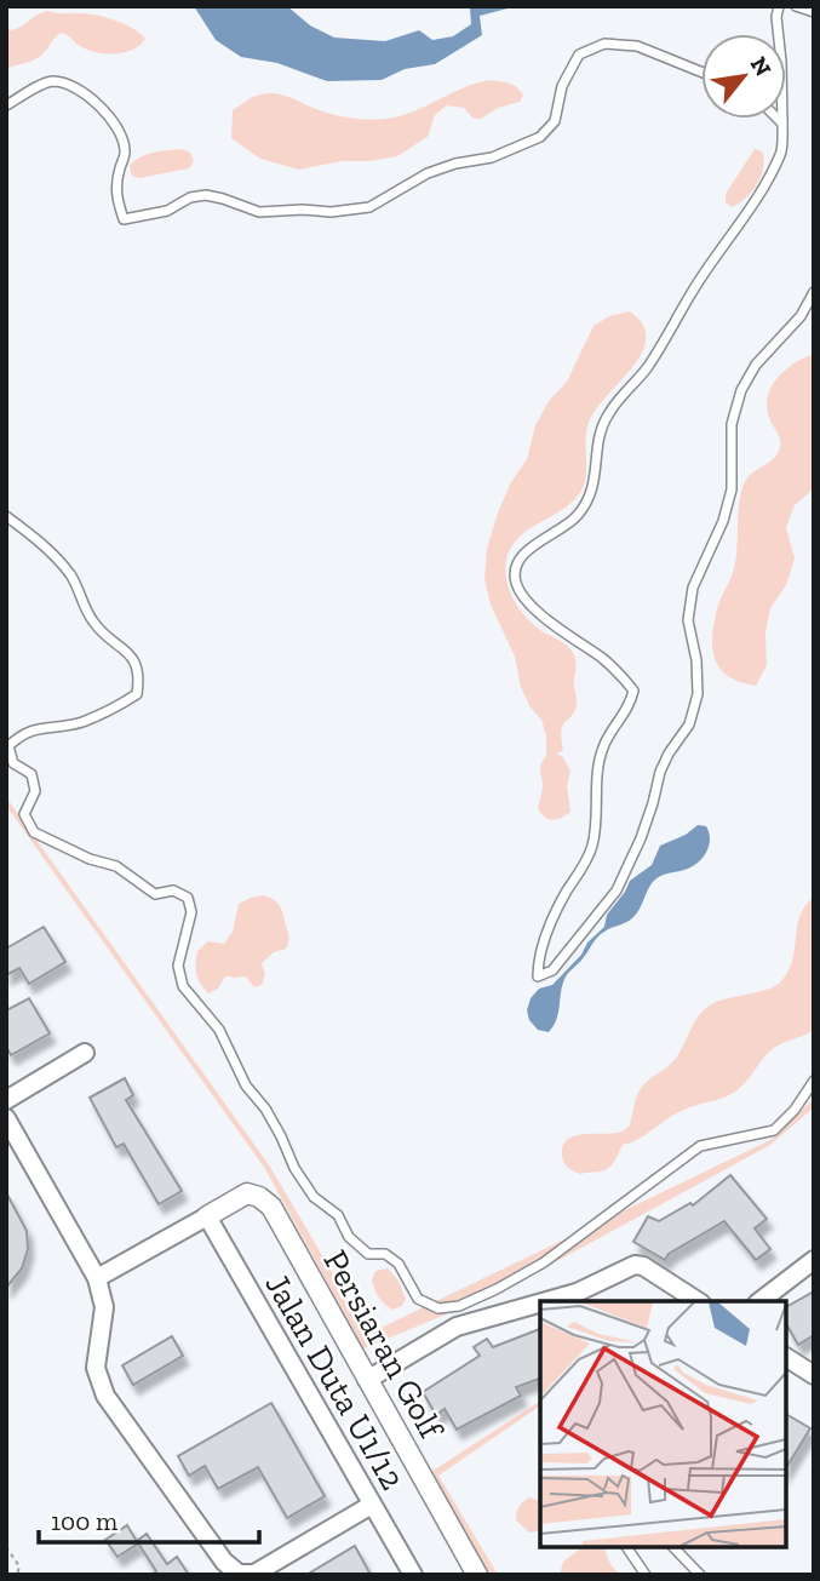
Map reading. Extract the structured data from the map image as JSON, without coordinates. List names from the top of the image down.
{
  "streets": {
    "street": ["Persiaran Golf", "Jalan Duta U1/12"]
  },
  "crossings": [
    ["Persiaran Golf", "Jalan Duta U1/12"]
  ],
  "scale_bar": "100 m",
  "north": "top right"
}
